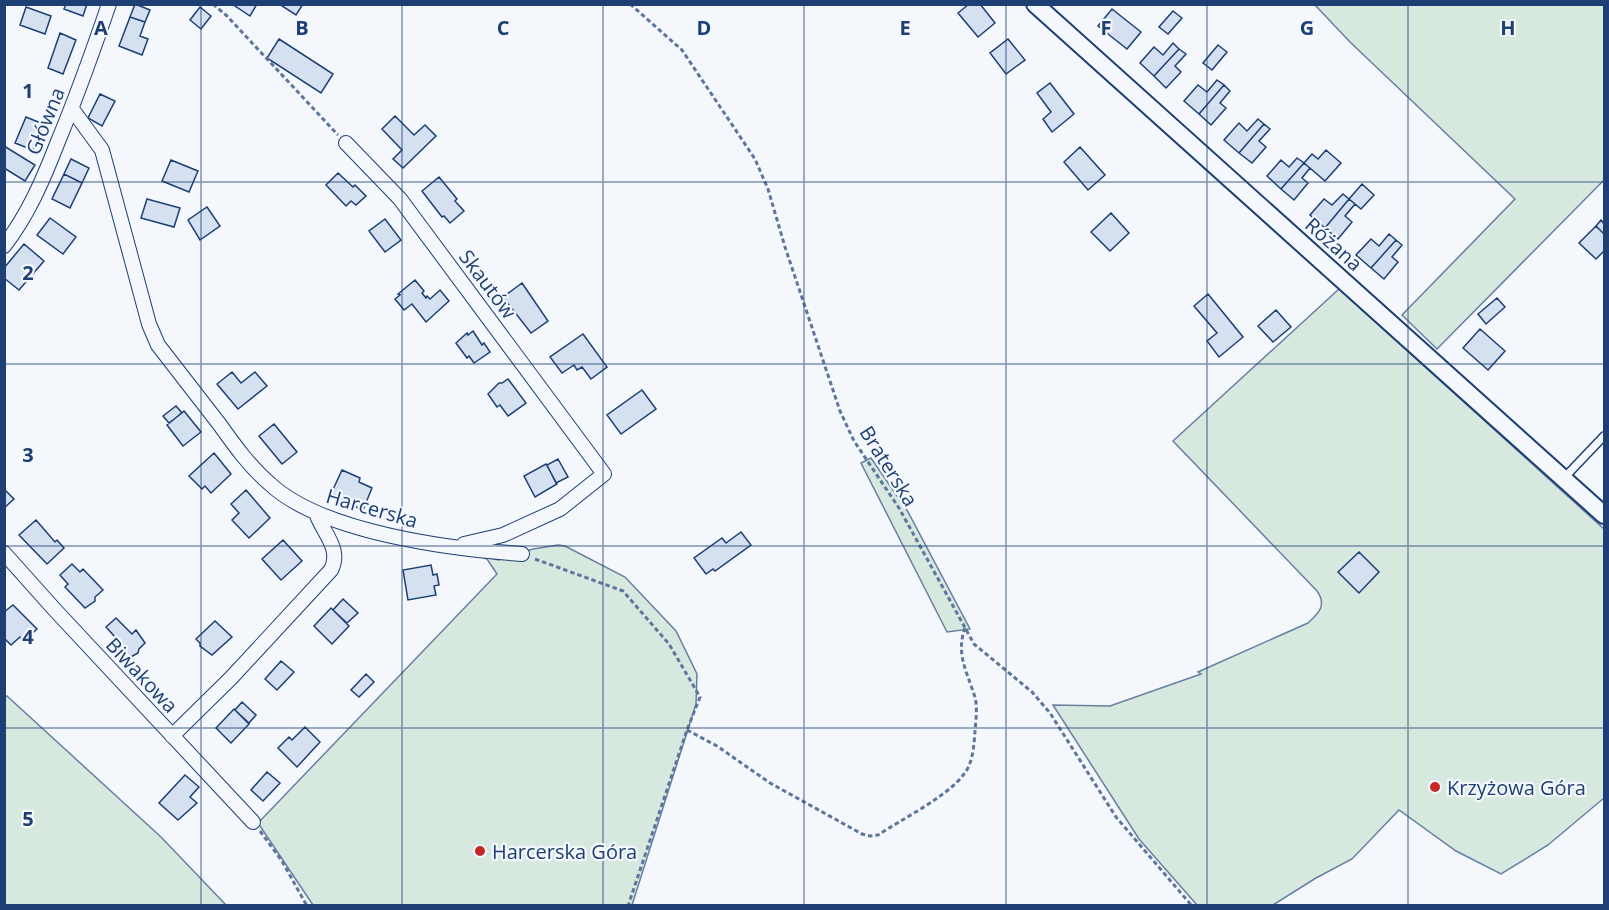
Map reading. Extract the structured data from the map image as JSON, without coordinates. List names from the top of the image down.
{
  "streets": {
    "street": [
      "Główna",
      "Różana",
      "Skautów",
      "Harcerska",
      "Biwakowa"
    ],
    "path": ["Braterska"]
  },
  "crossings": [
    ["Główna", "Harcerska"],
    ["Skautów", "Harcerska"]
  ],
  "places": ["Krzyżowa Góra", "Harcerska Góra"],
  "grid": {
    "columns": [
      "A",
      "B",
      "C",
      "D",
      "E",
      "F",
      "G",
      "H"
    ],
    "rows": [
      "1",
      "2",
      "3",
      "4",
      "5"
    ]
  }
}
